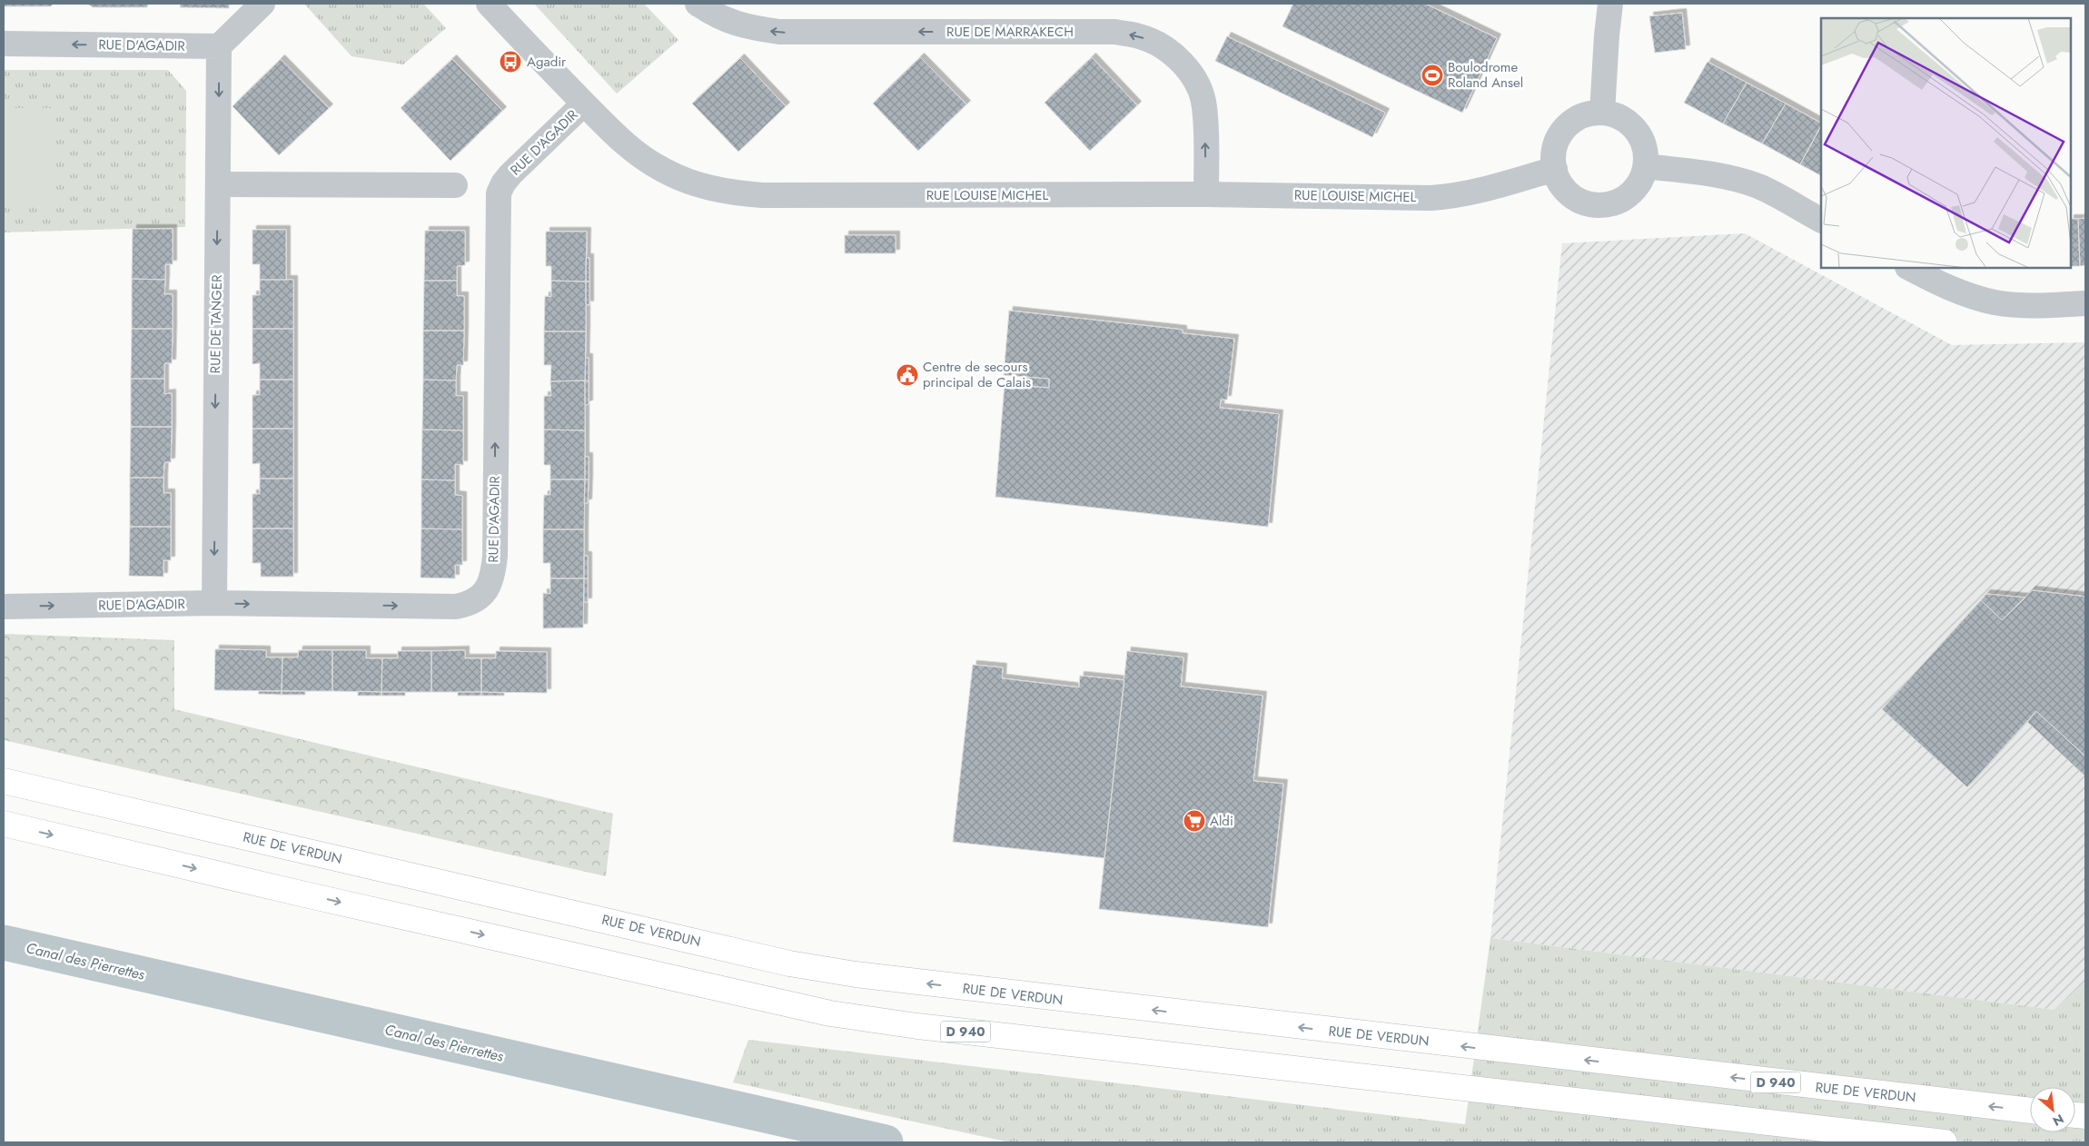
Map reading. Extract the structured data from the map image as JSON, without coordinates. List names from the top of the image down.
{
  "streets": {
    "main road": ["RUE DE VERDUN", "D 940"],
    "street": [
      "RUE DE MARRAKECH",
      "RUE D'AGADIR",
      "RUE LOUISE MICHEL",
      "RUE DE TANGER"
    ]
  },
  "crossings": [
    ["RUE DE MARRAKECH", "RUE LOUISE MICHEL"],
    ["RUE D'AGADIR", "RUE LOUISE MICHEL"],
    ["RUE D'AGADIR", "RUE DE TANGER"]
  ],
  "one_way": ["RUE DE MARRAKECH", "RUE DE TANGER"],
  "water": ["Canal des Pierrettes"],
  "places": {
    "bus stop": ["Agadir"],
    "sports": ["Boulodrome Roland Ansel"],
    "public building": ["Centre de secours principal de Calais"],
    "supermarket": ["Aldi"]
  },
  "north": "bottom right"
}
